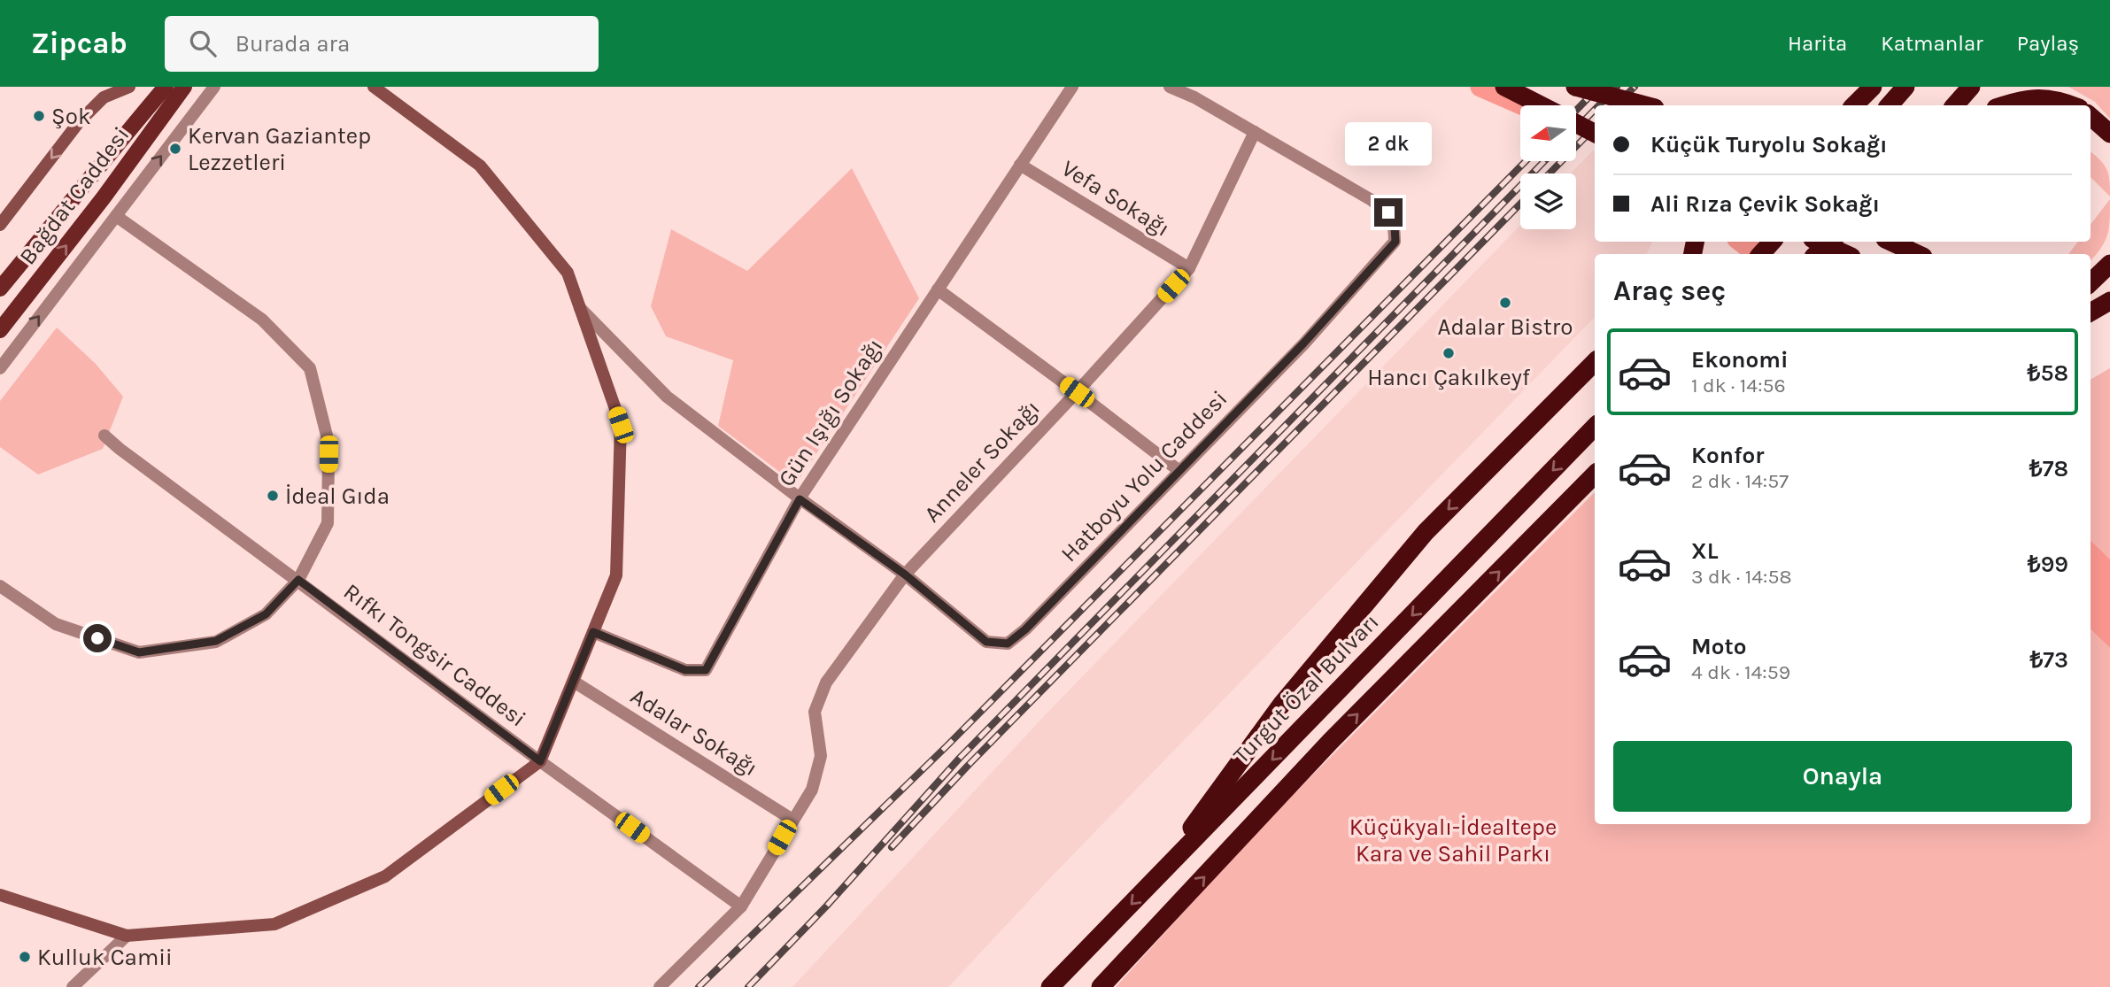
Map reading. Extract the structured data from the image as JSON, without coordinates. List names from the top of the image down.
{
  "streets": {
    "highway": ["Turgut Özal Bulvarı"],
    "main road": ["Bağdat Caddesi"],
    "street": [
      "Vefa Sokağı",
      "Gün Işığı Sokağı",
      "Anneler Sokağı",
      "Hatboyu Yolu Caddesi",
      "Rıfkı Tongsir Caddesi",
      "Adalar Sokağı"
    ]
  },
  "crossings": [
    ["Vefa Sokağı", "Gün Işığı Sokağı"],
    ["Vefa Sokağı", "Anneler Sokağı"],
    ["Gün Işığı Sokağı", "Hatboyu Yolu Caddesi"],
    ["Anneler Sokağı", "Hatboyu Yolu Caddesi"],
    ["Anneler Sokağı", "Rıfkı Tongsir Caddesi"],
    ["Anneler Sokağı", "Adalar Sokağı"]
  ],
  "parks": ["Küçükyalı-İdealtepe Kara ve Sahil Parkı"],
  "places": [
    "Şok",
    "Kervan Gaziantep Lezzetleri",
    "Adalar Bistro",
    "Hancı Çakılkeyf",
    "İdeal Gıda",
    "Kulluk Camii"
  ],
  "north": "left",
  "page": {
    "header": "Zipcab",
    "search": "Burada ara",
    "nav": ["Harita", "Katmanlar", "Paylaş"],
    "banner": ["Küçük Turyolu Sokağı", "Ali Rıza Çevik Sokağı"],
    "bubble": "2 dk",
    "heading": "Araç seç",
    "list": [
      {
        "name": "Ekonomi",
        "note": "1 dk · 14:56",
        "value": "₺58"
      },
      {
        "name": "Konfor",
        "note": "2 dk · 14:57",
        "value": "₺78"
      },
      {
        "name": "XL",
        "note": "3 dk · 14:58",
        "value": "₺99"
      },
      {
        "name": "Moto",
        "note": "4 dk · 14:59",
        "value": "₺73"
      }
    ],
    "buttons": "Onayla"
  }
}
